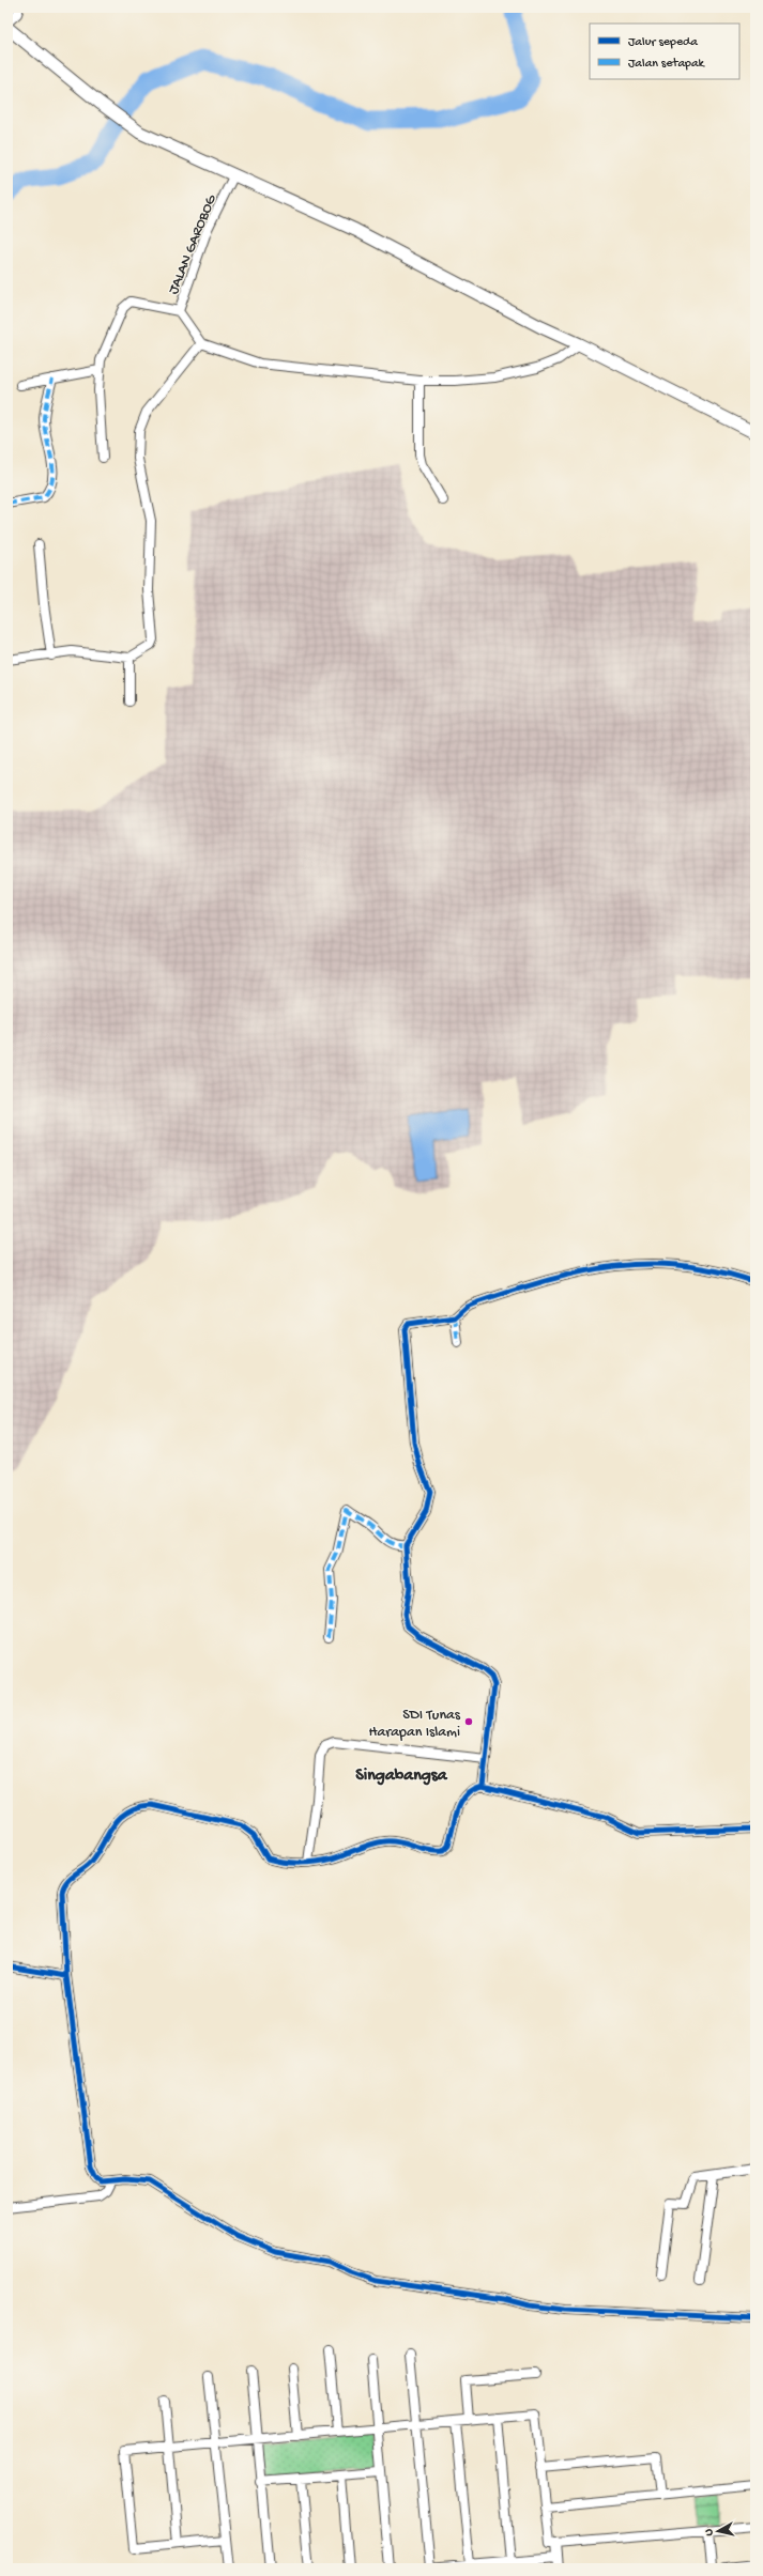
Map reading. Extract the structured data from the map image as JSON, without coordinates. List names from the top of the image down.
{
  "streets": {
    "street": ["JALAN GAROBOG"]
  },
  "districts": ["Singabangsa"],
  "places": ["SDI Tunas Harapan Islami"],
  "legend": ["Jalur sepeda", "Jalan setapak"],
  "north": "left"
}
